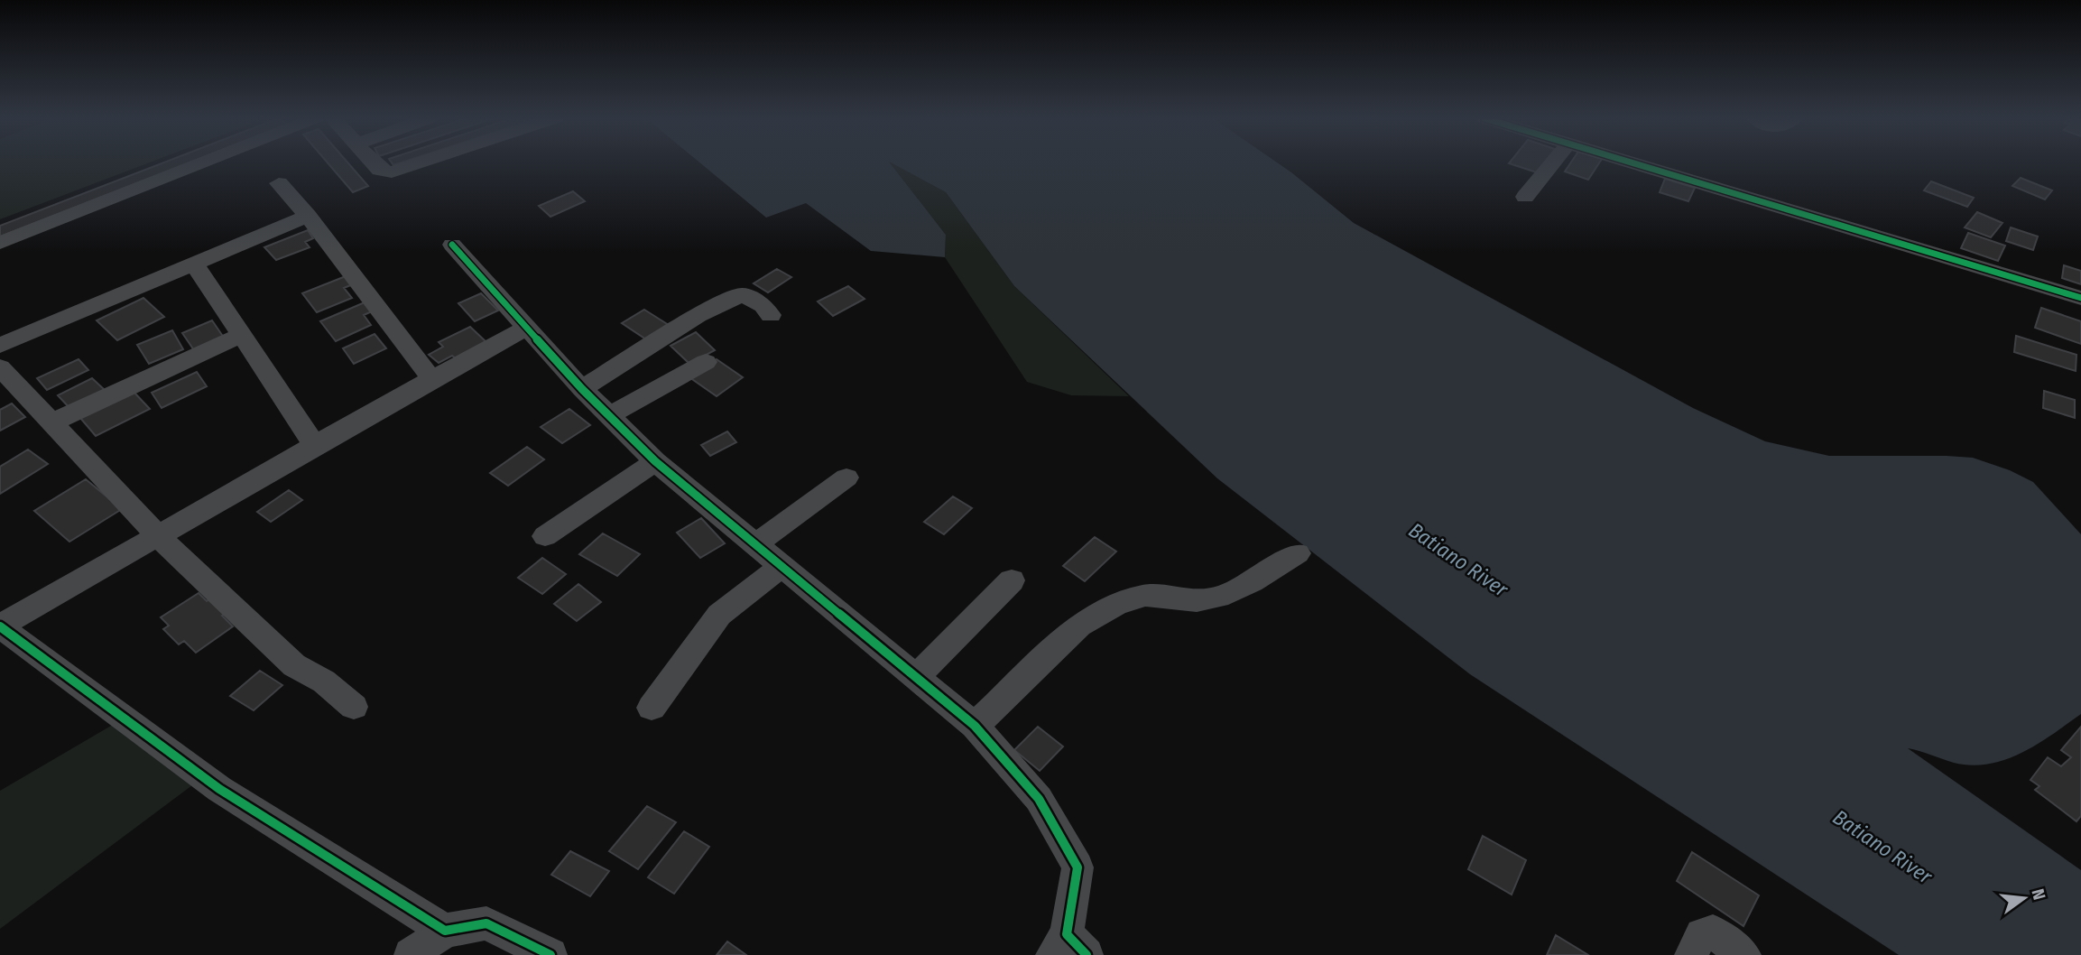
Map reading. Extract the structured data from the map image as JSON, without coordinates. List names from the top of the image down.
{
  "water": ["Batiano River"],
  "north": "right"
}
